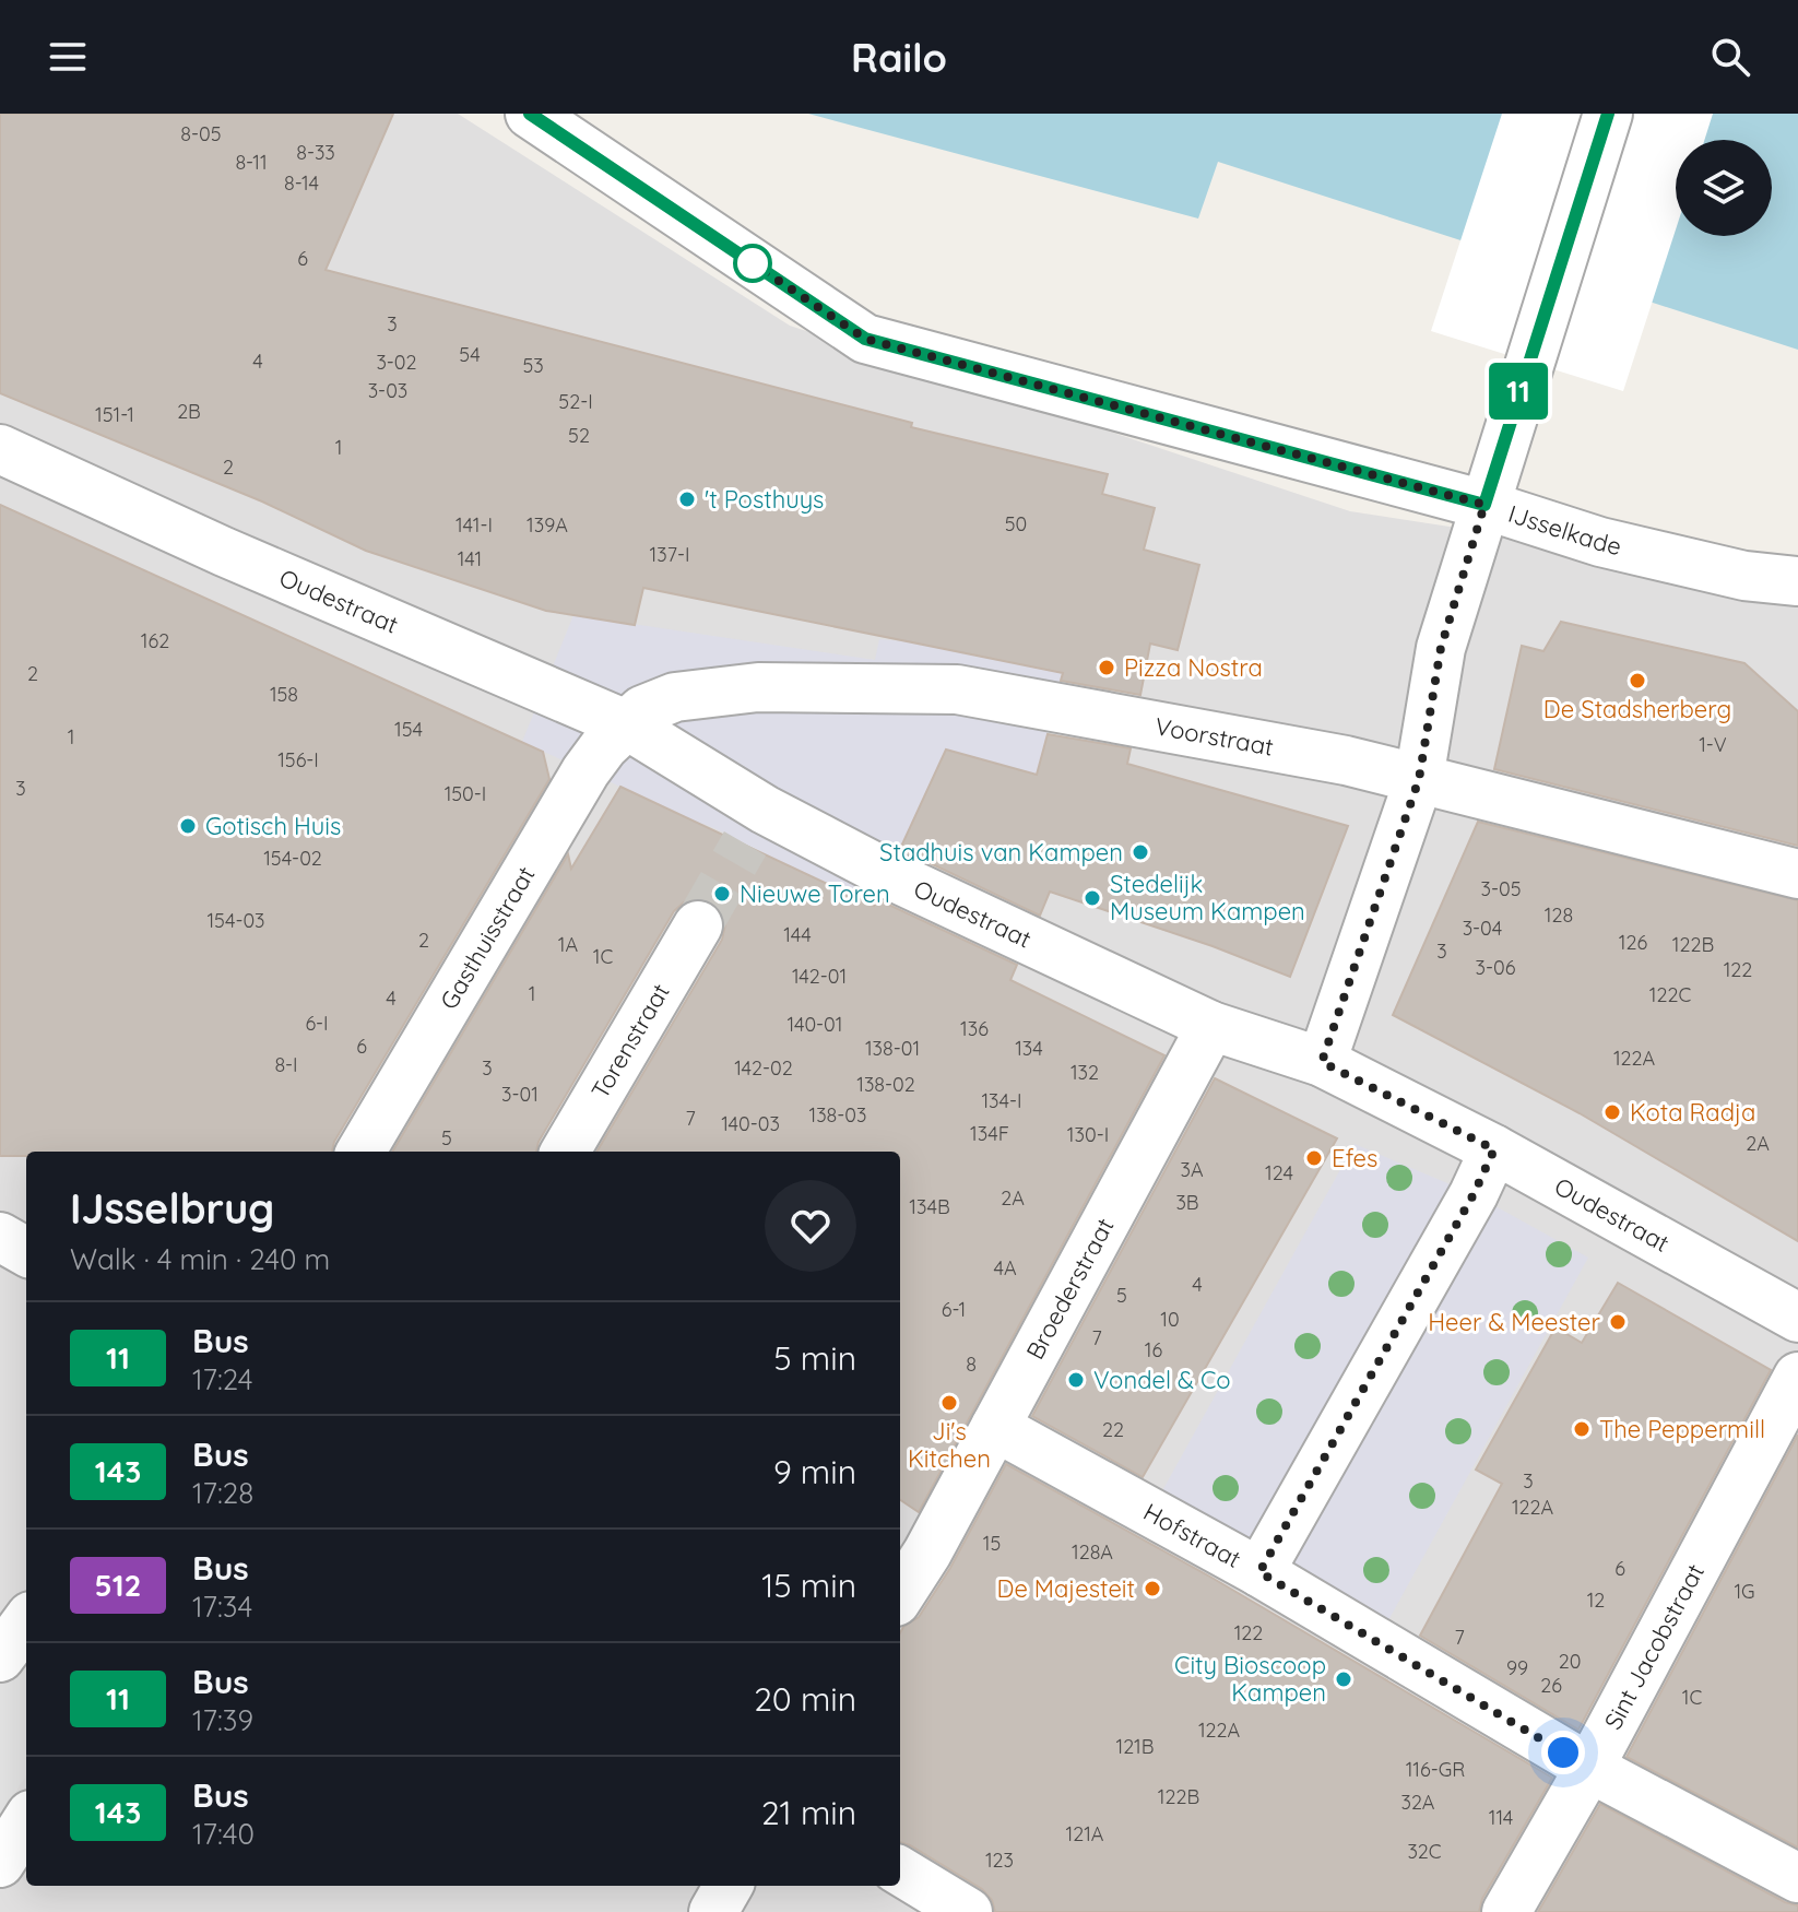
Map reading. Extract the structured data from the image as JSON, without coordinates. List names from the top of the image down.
{
  "streets": {
    "street": [
      "IJsselkade",
      "Oudestraat",
      "Voorstraat",
      "Gasthuisstraat",
      "Torenstraat",
      "Broederstraat",
      "Hofstraat",
      "Sint Jacobstraat"
    ]
  },
  "crossings": [
    ["Oudestraat", "Voorstraat"],
    ["Oudestraat", "Gasthuisstraat"],
    ["Oudestraat", "Broederstraat"],
    ["Voorstraat", "Gasthuisstraat"],
    ["Broederstraat", "Hofstraat"],
    ["Hofstraat", "Sint Jacobstraat"]
  ],
  "places": [
    "'t Posthuys",
    "Pizza Nostra",
    "De Stadsherberg",
    "Gotisch Huis",
    "Stadhuis van Kampen",
    "Nieuwe Toren",
    "Stedelijk Museum Kampen",
    "Kota Radja",
    "Efes",
    "Heer & Meester",
    "Vondel & Co",
    "Ji's Kitchen",
    "The Peppermill",
    "De Majesteit",
    "City Bioscoop Kampen"
  ],
  "lines": ["bus line 11"],
  "house_numbers": [
    "8-05",
    "8-33",
    "8-11",
    "8-14",
    "6",
    "3",
    "54",
    "4",
    "3-02",
    "53",
    "3-03",
    "52-I",
    "2B",
    "151-1",
    "52",
    "1",
    "2",
    "50",
    "141-I",
    "139A",
    "137-I",
    "141",
    "162",
    "2",
    "158",
    "154",
    "1",
    "1-V",
    "156-I",
    "3",
    "150-I",
    "154-02",
    "3-05",
    "128",
    "154-03",
    "3-04",
    "144",
    "2",
    "126",
    "1A",
    "122B",
    "3",
    "1C",
    "3-06",
    "122",
    "142-01",
    "1",
    "122C",
    "4",
    "6-I",
    "140-01",
    "136",
    "6",
    "138-01",
    "134",
    "122A",
    "8-I",
    "3",
    "142-02",
    "132",
    "138-02",
    "3-01",
    "134-I",
    "138-03",
    "7",
    "140-03",
    "134F",
    "130-I",
    "5",
    "2A",
    "3A",
    "124",
    "2A",
    "3B",
    "134B",
    "4A",
    "4",
    "5",
    "6-1",
    "10",
    "7",
    "16",
    "8",
    "22",
    "3",
    "122A",
    "15",
    "128A",
    "6",
    "1G",
    "12",
    "122",
    "7",
    "20",
    "99",
    "26",
    "1C",
    "122A",
    "121B",
    "116-GR",
    "122B",
    "32A",
    "114",
    "121A",
    "32C",
    "123"
  ],
  "page": {
    "header": "Railo",
    "on_map": "11",
    "heading": ["IJsselbrug", "Walk · 4 min · 240 m"],
    "list": [
      {
        "mark": "11",
        "name": "Bus",
        "note": "17:24",
        "value": "5 min"
      },
      {
        "mark": "143",
        "name": "Bus",
        "note": "17:28",
        "value": "9 min"
      },
      {
        "mark": "512",
        "name": "Bus",
        "note": "17:34",
        "value": "15 min"
      },
      {
        "mark": "11",
        "name": "Bus",
        "note": "17:39",
        "value": "20 min"
      },
      {
        "mark": "143",
        "name": "Bus",
        "note": "17:40",
        "value": "21 min"
      }
    ]
  }
}
